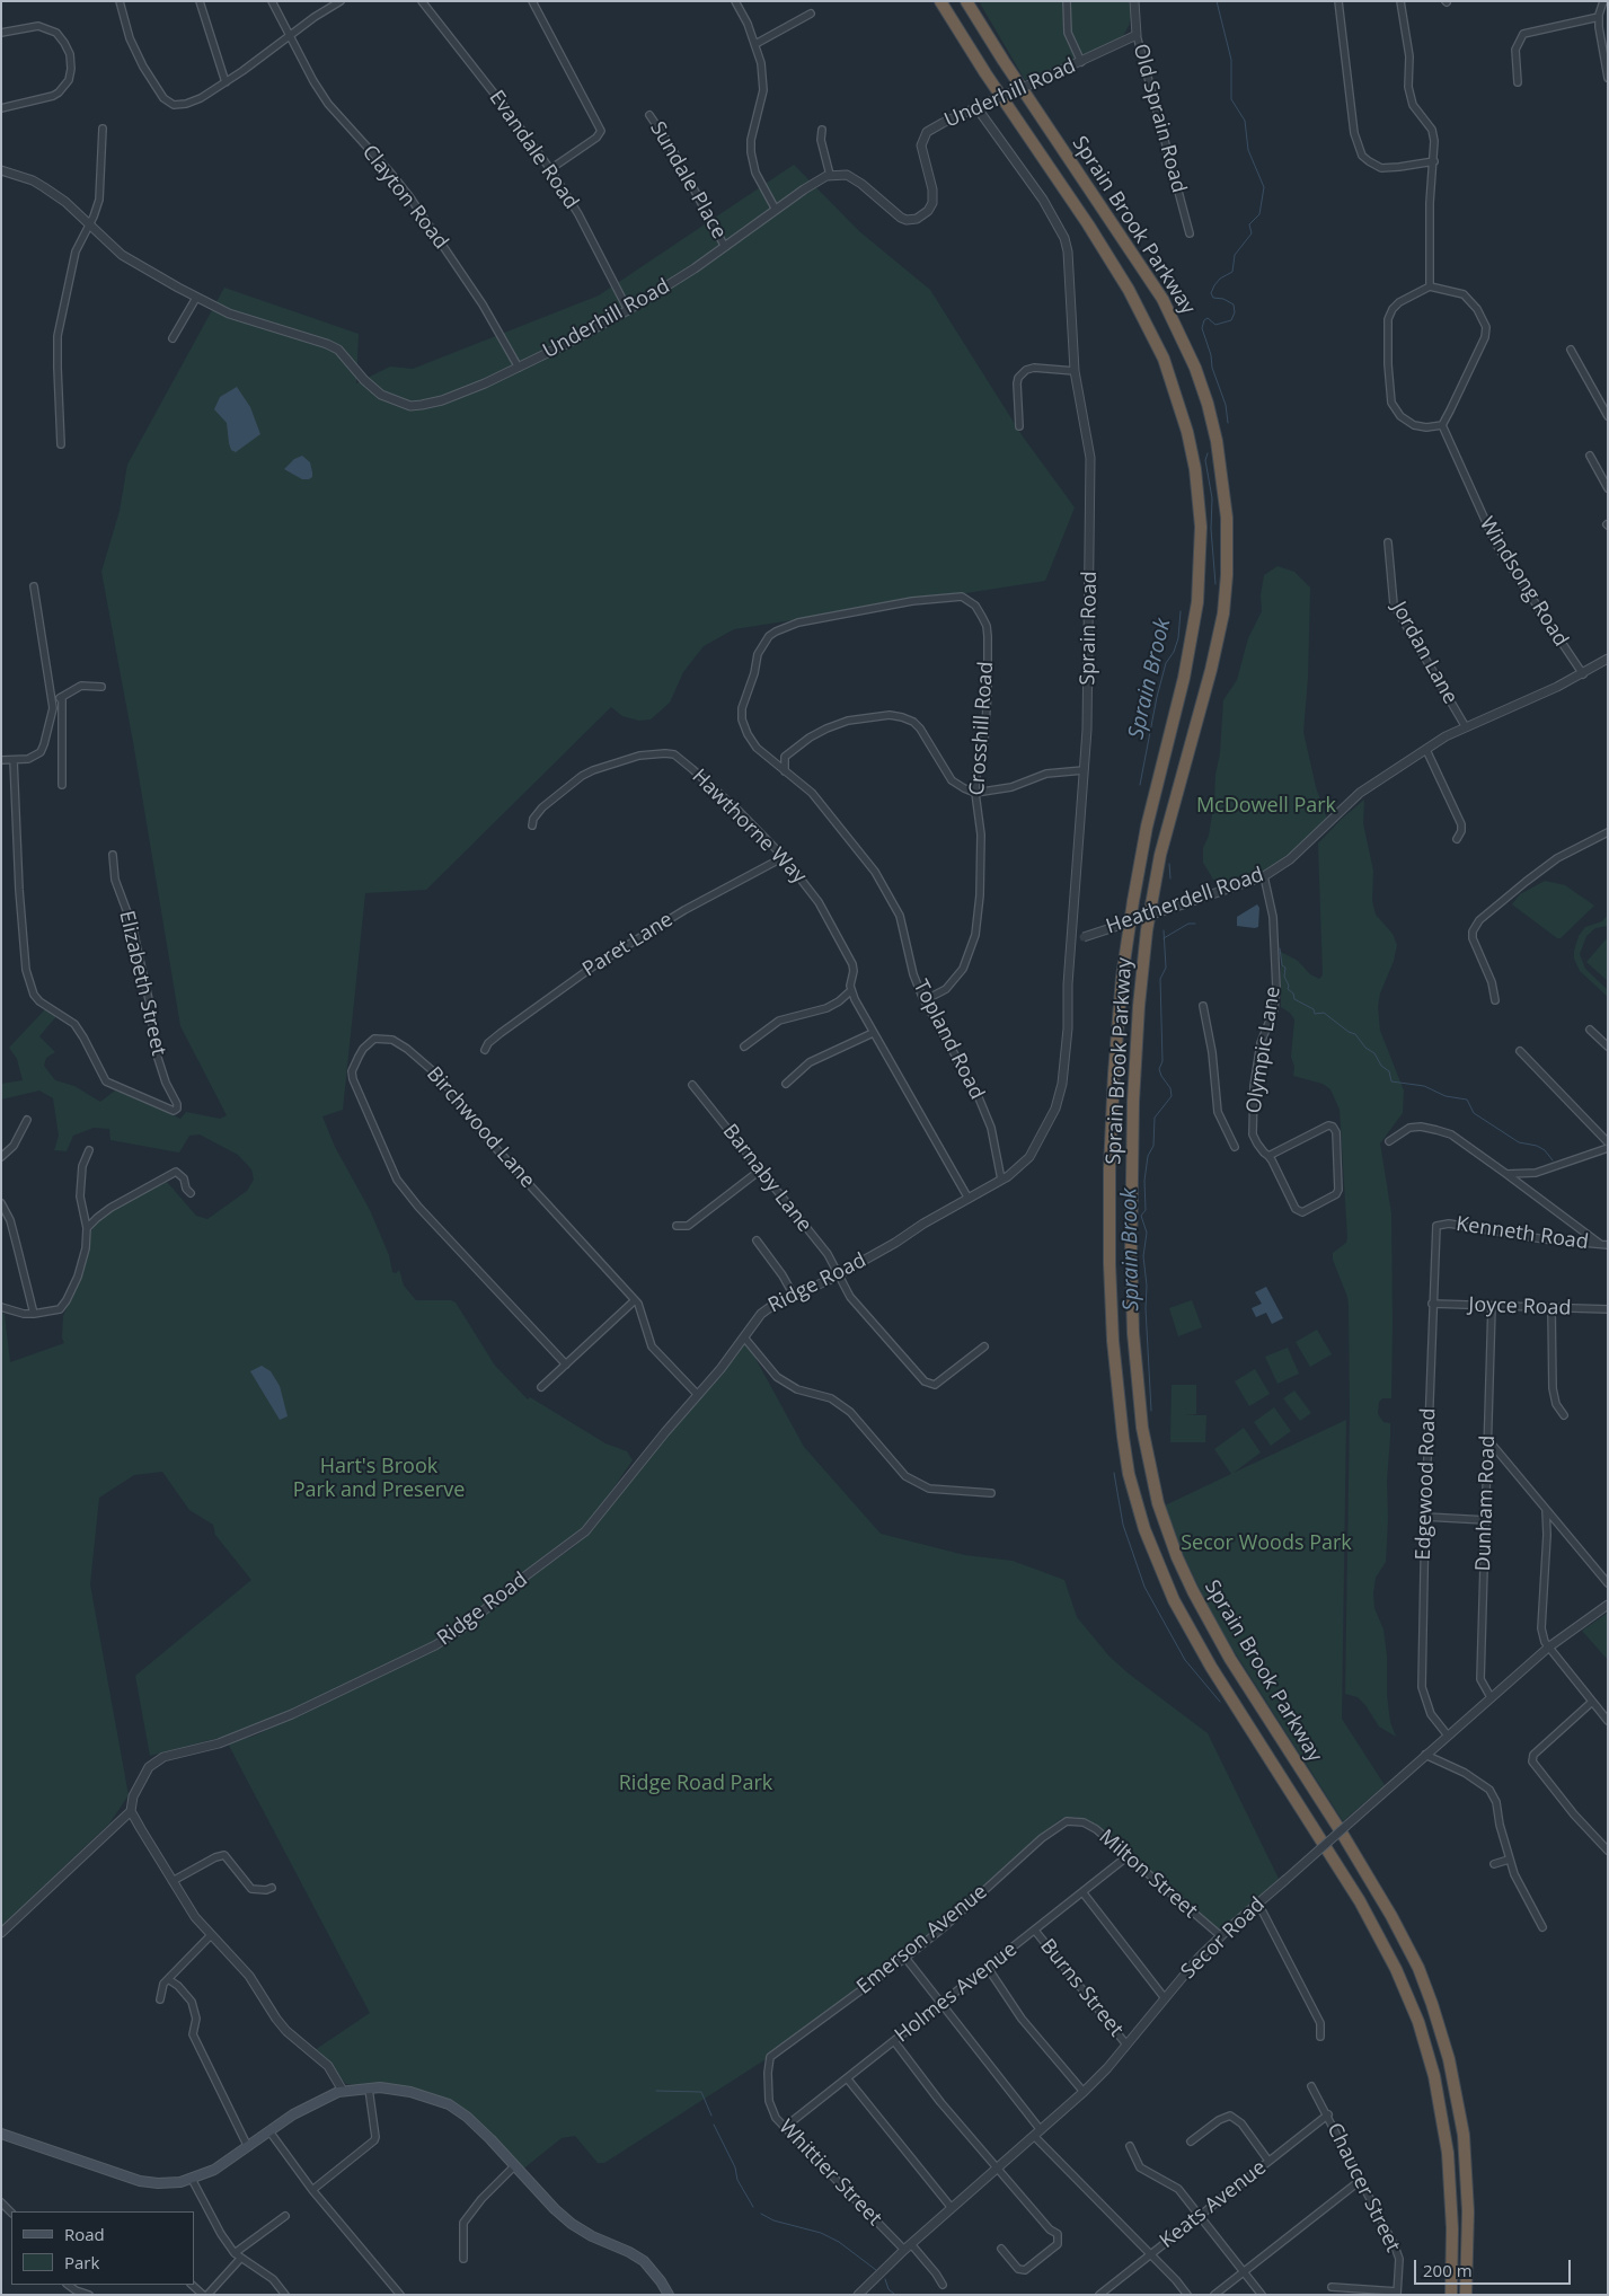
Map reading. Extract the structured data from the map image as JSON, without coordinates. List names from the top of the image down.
{
  "streets": {
    "highway": ["Sprain Brook Parkway"],
    "street": [
      "Underhill Road",
      "Old Sprain Road",
      "Evandale Road",
      "Sundale Place",
      "Clayton Road",
      "Windsong Road",
      "Sprain Road",
      "Jordan Lane",
      "Crosshill Road",
      "Hawthorne Way",
      "Heatherdell Road",
      "Paret Lane",
      "Elizabeth Street",
      "Topland Road",
      "Olympic Lane",
      "Birchwood Lane",
      "Barnaby Lane",
      "Kenneth Road",
      "Ridge Road",
      "Joyce Road",
      "Edgewood Road",
      "Dunham Road",
      "Milton Street",
      "Secor Road",
      "Emerson Avenue",
      "Burns Street",
      "Holmes Avenue",
      "Whittier Street",
      "Chaucer Street",
      "Keats Avenue"
    ]
  },
  "crossings": [
    ["Underhill Road", "Old Sprain Road"],
    ["Underhill Road", "Evandale Road"],
    ["Underhill Road", "Sundale Place"],
    ["Underhill Road", "Clayton Road"],
    ["Underhill Road", "Sprain Road"],
    ["Windsong Road", "Heatherdell Road"],
    ["Sprain Road", "Heatherdell Road"],
    ["Sprain Road", "Ridge Road"],
    ["Jordan Lane", "Heatherdell Road"],
    ["Crosshill Road", "Topland Road"],
    ["Hawthorne Way", "Paret Lane"],
    ["Heatherdell Road", "Olympic Lane"],
    ["Topland Road", "Ridge Road"],
    ["Birchwood Lane", "Ridge Road"],
    ["Barnaby Lane", "Ridge Road"],
    ["Kenneth Road", "Edgewood Road"],
    ["Joyce Road", "Edgewood Road"],
    ["Joyce Road", "Dunham Road"],
    ["Edgewood Road", "Secor Road"],
    ["Dunham Road", "Secor Road"],
    ["Milton Street", "Secor Road"],
    ["Milton Street", "Emerson Avenue"],
    ["Milton Street", "Holmes Avenue"],
    ["Secor Road", "Burns Street"],
    ["Secor Road", "Whittier Street"],
    ["Emerson Avenue", "Whittier Street"],
    ["Burns Street", "Holmes Avenue"],
    ["Holmes Avenue", "Whittier Street"],
    ["Chaucer Street", "Keats Avenue"]
  ],
  "water": ["Sprain Brook"],
  "parks": [
    "McDowell Park",
    "Hart's Brook Park and Preserve",
    "Secor Woods Park",
    "Ridge Road Park"
  ],
  "legend": ["Road", "Park"],
  "scale_bar": "200 m"
}
